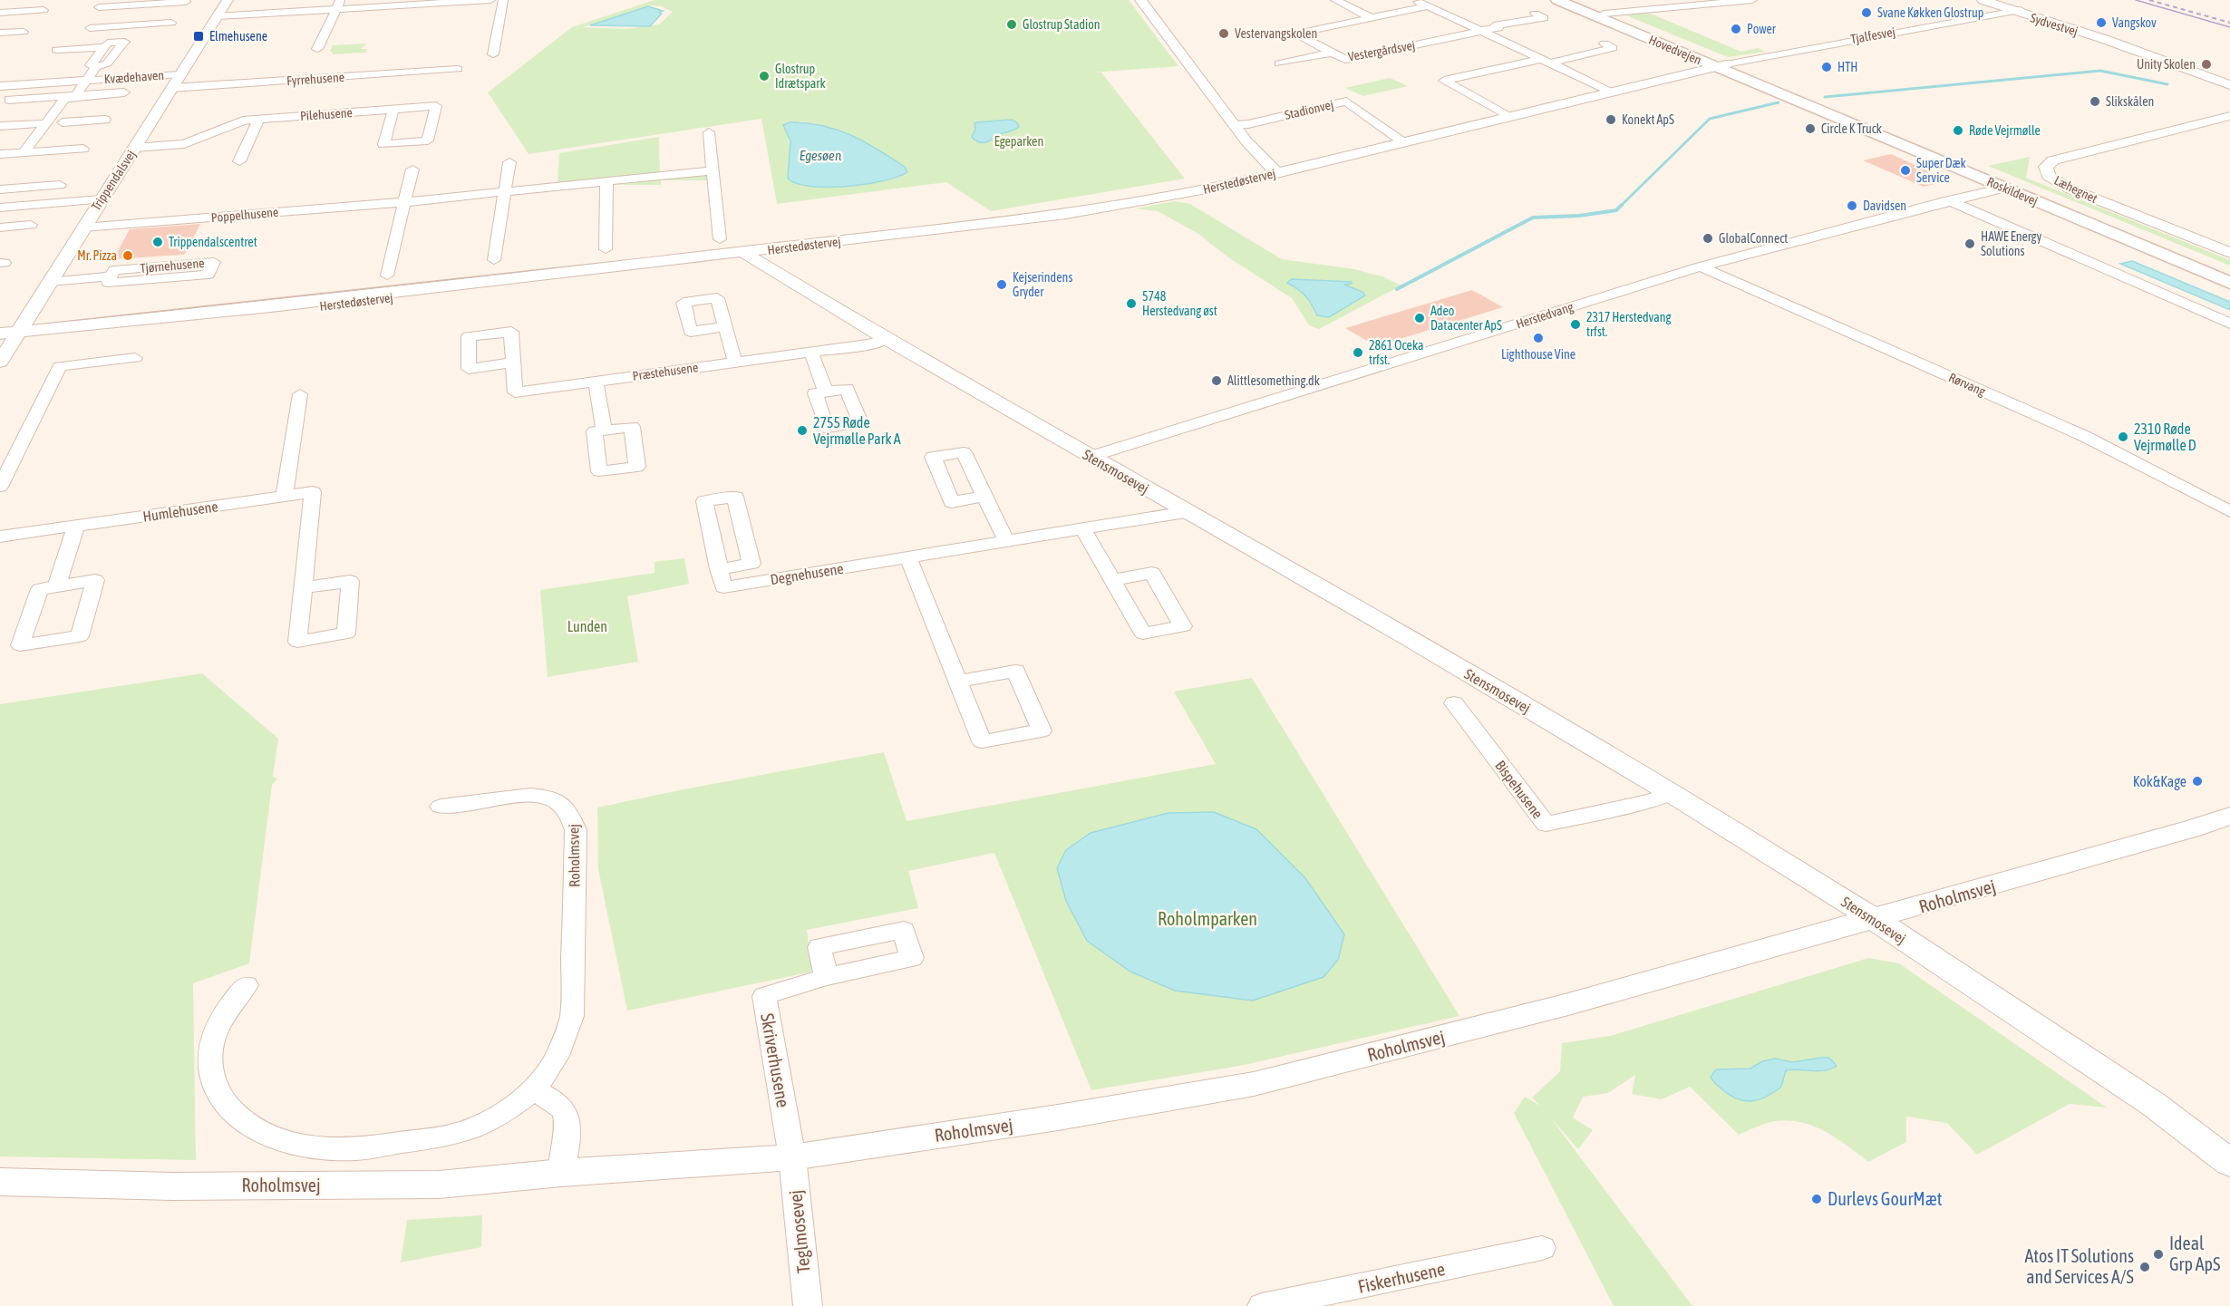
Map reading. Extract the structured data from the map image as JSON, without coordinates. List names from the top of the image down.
{
  "streets": {
    "main road": ["Hovedvejen", "Roskildevej"],
    "street": [
      "Sydvestvej",
      "Tjalfesvej",
      "Vestergårdsvej",
      "Kvædehaven",
      "Fyrrehusene",
      "Stadionvej",
      "Pilehusene",
      "Trippendalsvej",
      "Herstedøstervej",
      "Læhegnet",
      "Poppelhusene",
      "Tjørnehusene",
      "Herstedvang",
      "Præstehusene",
      "Rørvang",
      "Stensmosevej",
      "Humlehusene",
      "Degnehusene",
      "Bispehusene",
      "Roholmsvej",
      "Skriverhusene",
      "Teglmosevej",
      "Fiskerhusene"
    ]
  },
  "crossings": [
    ["Sydvestvej", "Tjalfesvej"],
    ["Tjalfesvej", "Hovedvejen"],
    ["Tjalfesvej", "Herstedøstervej"],
    ["Hovedvejen", "Herstedøstervej"],
    ["Hovedvejen", "Roskildevej"],
    ["Vestergårdsvej", "Herstedøstervej"],
    ["Kvædehaven", "Fyrrehusene"],
    ["Kvædehaven", "Trippendalsvej"],
    ["Fyrrehusene", "Trippendalsvej"],
    ["Stadionvej", "Herstedøstervej"],
    ["Pilehusene", "Trippendalsvej"],
    ["Trippendalsvej", "Herstedøstervej"],
    ["Trippendalsvej", "Poppelhusene"],
    ["Trippendalsvej", "Tjørnehusene"],
    ["Herstedøstervej", "Stensmosevej"],
    ["Roskildevej", "Herstedvang"],
    ["Herstedvang", "Rørvang"],
    ["Herstedvang", "Stensmosevej"],
    ["Præstehusene", "Stensmosevej"],
    ["Stensmosevej", "Degnehusene"],
    ["Stensmosevej", "Bispehusene"],
    ["Stensmosevej", "Roholmsvej"],
    ["Roholmsvej", "Skriverhusene"],
    ["Roholmsvej", "Teglmosevej"],
    ["Skriverhusene", "Teglmosevej"]
  ],
  "water": ["Egesøen"],
  "parks": ["Egeparken", "Lunden", "Roholmparken"],
  "places": {
    "other": [
      "Svane Køkken Glostrup",
      "Vangskov",
      "Glostrup Stadion",
      "Power",
      "Vestervangskolen",
      "Unity Skolen",
      "HTH",
      "Glostrup Idrætspark",
      "Slikskålen",
      "Konekt ApS",
      "Circle K Truck",
      "Røde Vejrmølle",
      "Super Dæk Service",
      "Davidsen",
      "GlobalConnect",
      "Trippendalscentret",
      "HAWE Energy Solutions",
      "Mr. Pizza",
      "Kejserindens Gryder",
      "5748 Herstedvang øst",
      "Adeo Datacenter ApS",
      "2317 Herstedvang trfst.",
      "Lighthouse Vine",
      "2861 Oceka trfst.",
      "Alittlesomething.dk",
      "2755 Røde Vejrmølle Park A",
      "2310 Røde Vejrmølle D",
      "Kok&Kage",
      "Durlevs GourMæt",
      "Ideal Grp ApS",
      "Atos IT Solutions and Services A/S"
    ],
    "transit": ["Elmehusene"]
  }
}
